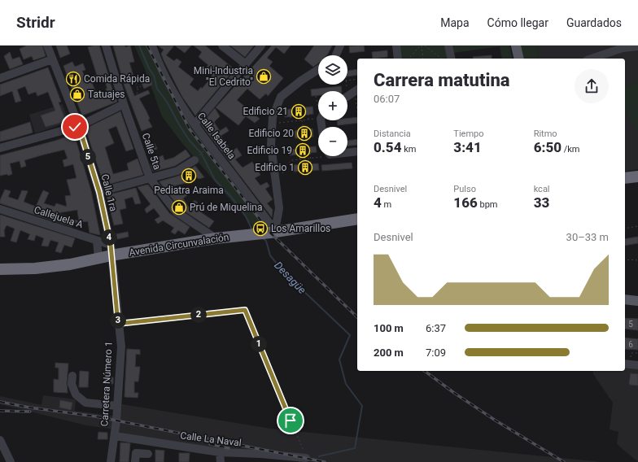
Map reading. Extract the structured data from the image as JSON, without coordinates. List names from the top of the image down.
{
  "streets": {
    "highway": ["Avenida Circunvalación"],
    "street": [
      "Calle Isabela",
      "Calle 5ta",
      "Calle 1ra",
      "Callejuela A",
      "Carretera Número 1",
      "Calle La Naval"
    ]
  },
  "crossings": [
    ["Calle Isabela", "Avenida Circunvalación"],
    ["Calle 5ta", "Avenida Circunvalación"],
    ["Calle 1ra", "Callejuela A"],
    ["Calle 1ra", "Avenida Circunvalación"],
    ["Calle 1ra", "Carretera Número 1"],
    ["Callejuela A", "Avenida Circunvalación"],
    ["Callejuela A", "Carretera Número 1"],
    ["Avenida Circunvalación", "Carretera Número 1"],
    ["Carretera Número 1", "Calle La Naval"]
  ],
  "water": ["Desagüe"],
  "places": {
    "shop": ["Mini-Industria \"El Cedrito\"", "Tatuajes", "Prú de Miquelina"],
    "restaurant": ["Comida Rápida"],
    "building": [
      "Edificio 21",
      "Edificio 20",
      "Edificio 19",
      "Edificio 1",
      "Pediatra Araima"
    ],
    "bus stop": ["Los Amarillos"]
  },
  "house_numbers": ["5", "6"],
  "page": {
    "header": "Stridr",
    "nav": ["Mapa", "Cómo llegar", "Guardados"],
    "map_buttons": ["+", "−"],
    "heading": ["Carrera matutina", "06:07"],
    "stats": [
      ["Distancia", "0.54 km"],
      ["Tiempo", "3:41"],
      ["Ritmo", "6:50 /km"],
      ["Desnivel", "4 m"],
      ["Pulso", "166 bpm"],
      ["kcal", "33"]
    ],
    "pins": [
      "5",
      "4",
      "2",
      "3",
      "1"
    ],
    "chart": ["Desnivel", "30–33 m"],
    "list": [
      {
        "name": "100 m",
        "note": "6:37"
      },
      {
        "name": "200 m",
        "note": "7:09"
      }
    ]
  }
}
